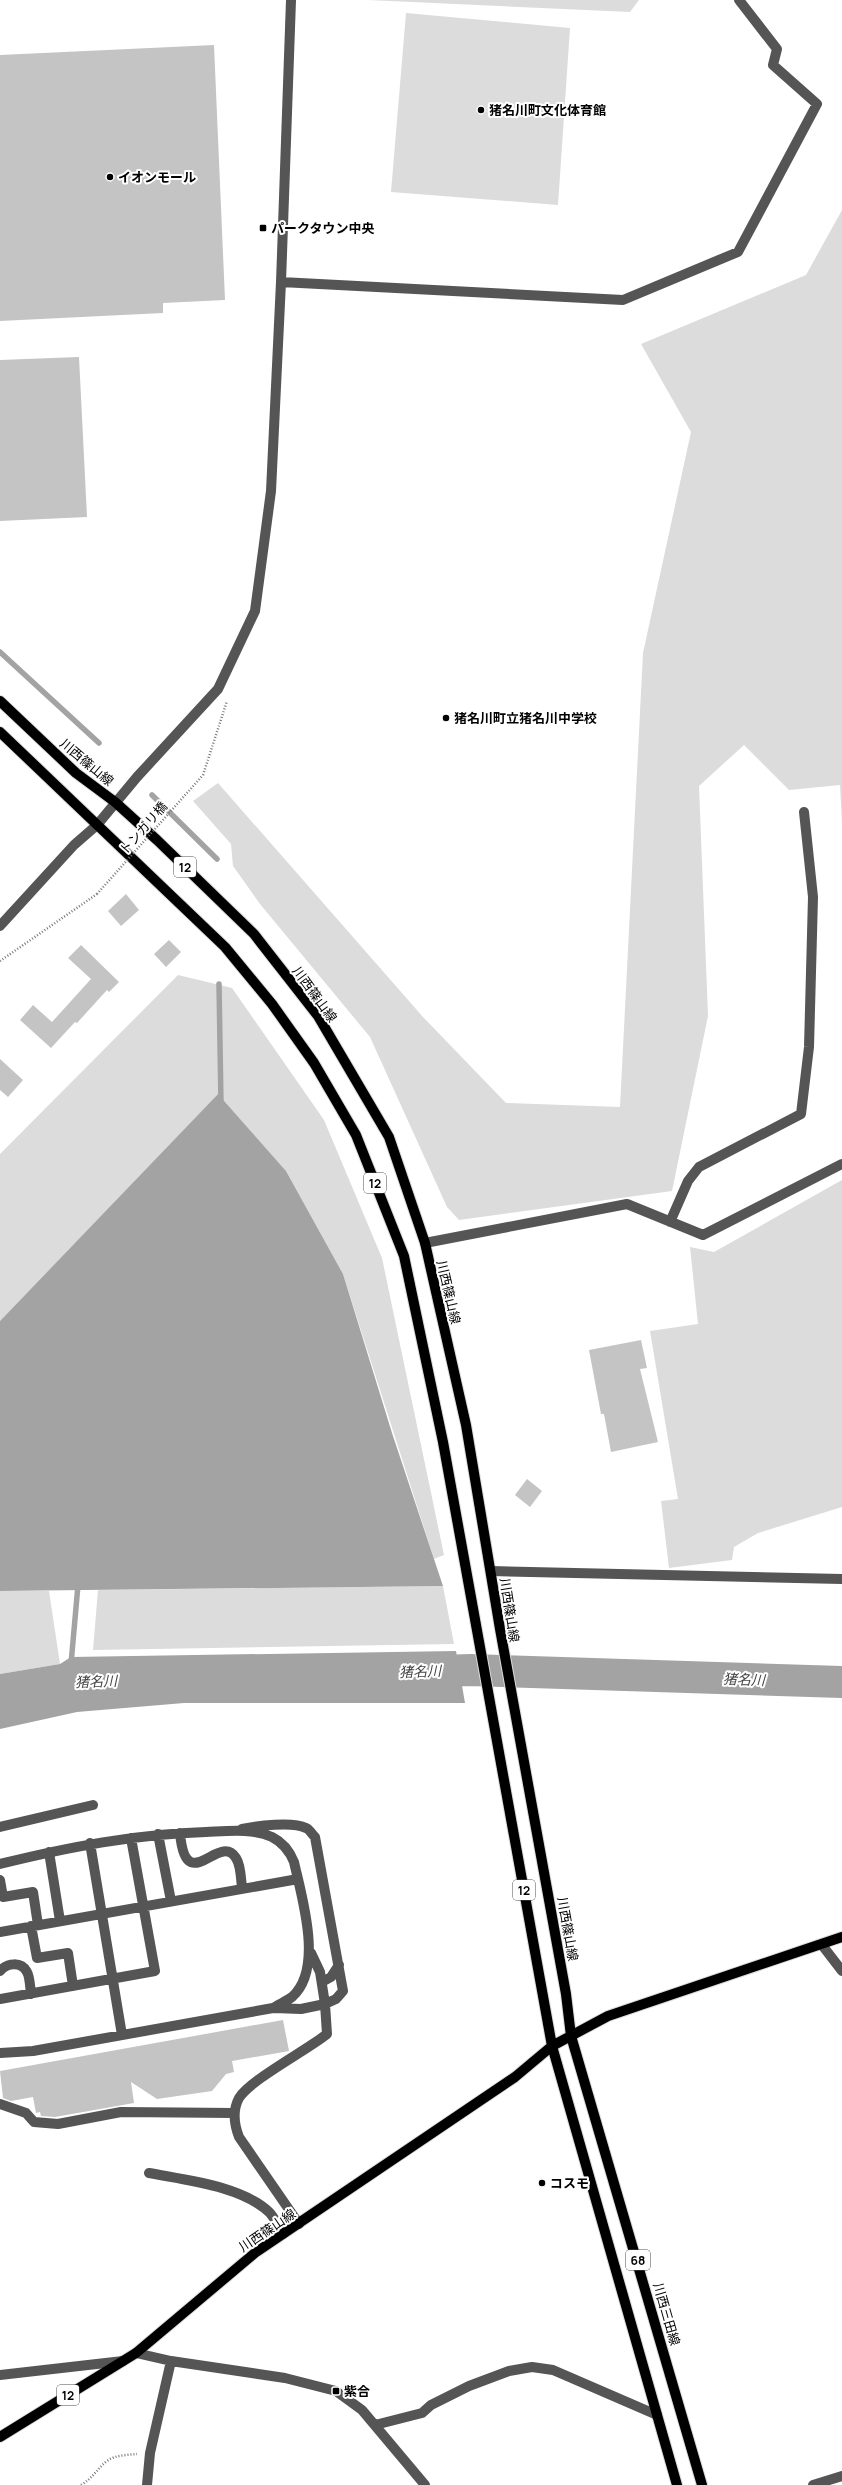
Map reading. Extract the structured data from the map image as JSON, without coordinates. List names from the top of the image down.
{
  "streets": {
    "main road": [
      "川西篠山線",
      "12",
      "68",
      "川西三田線"
    ],
    "path": ["トンガリ橋"]
  },
  "crossings": [
    ["川西篠山線", "12"],
    ["川西篠山線", "68"],
    ["川西篠山線", "川西三田線"],
    ["12", "68"]
  ],
  "water": ["猪名川"],
  "places": {
    "other": [
      "猪名川町文化体育館",
      "イオンモール",
      "猪名川町立猪名川中学校",
      "コスモ"
    ],
    "transit": ["パークタウン中央", "紫合"]
  }
}
